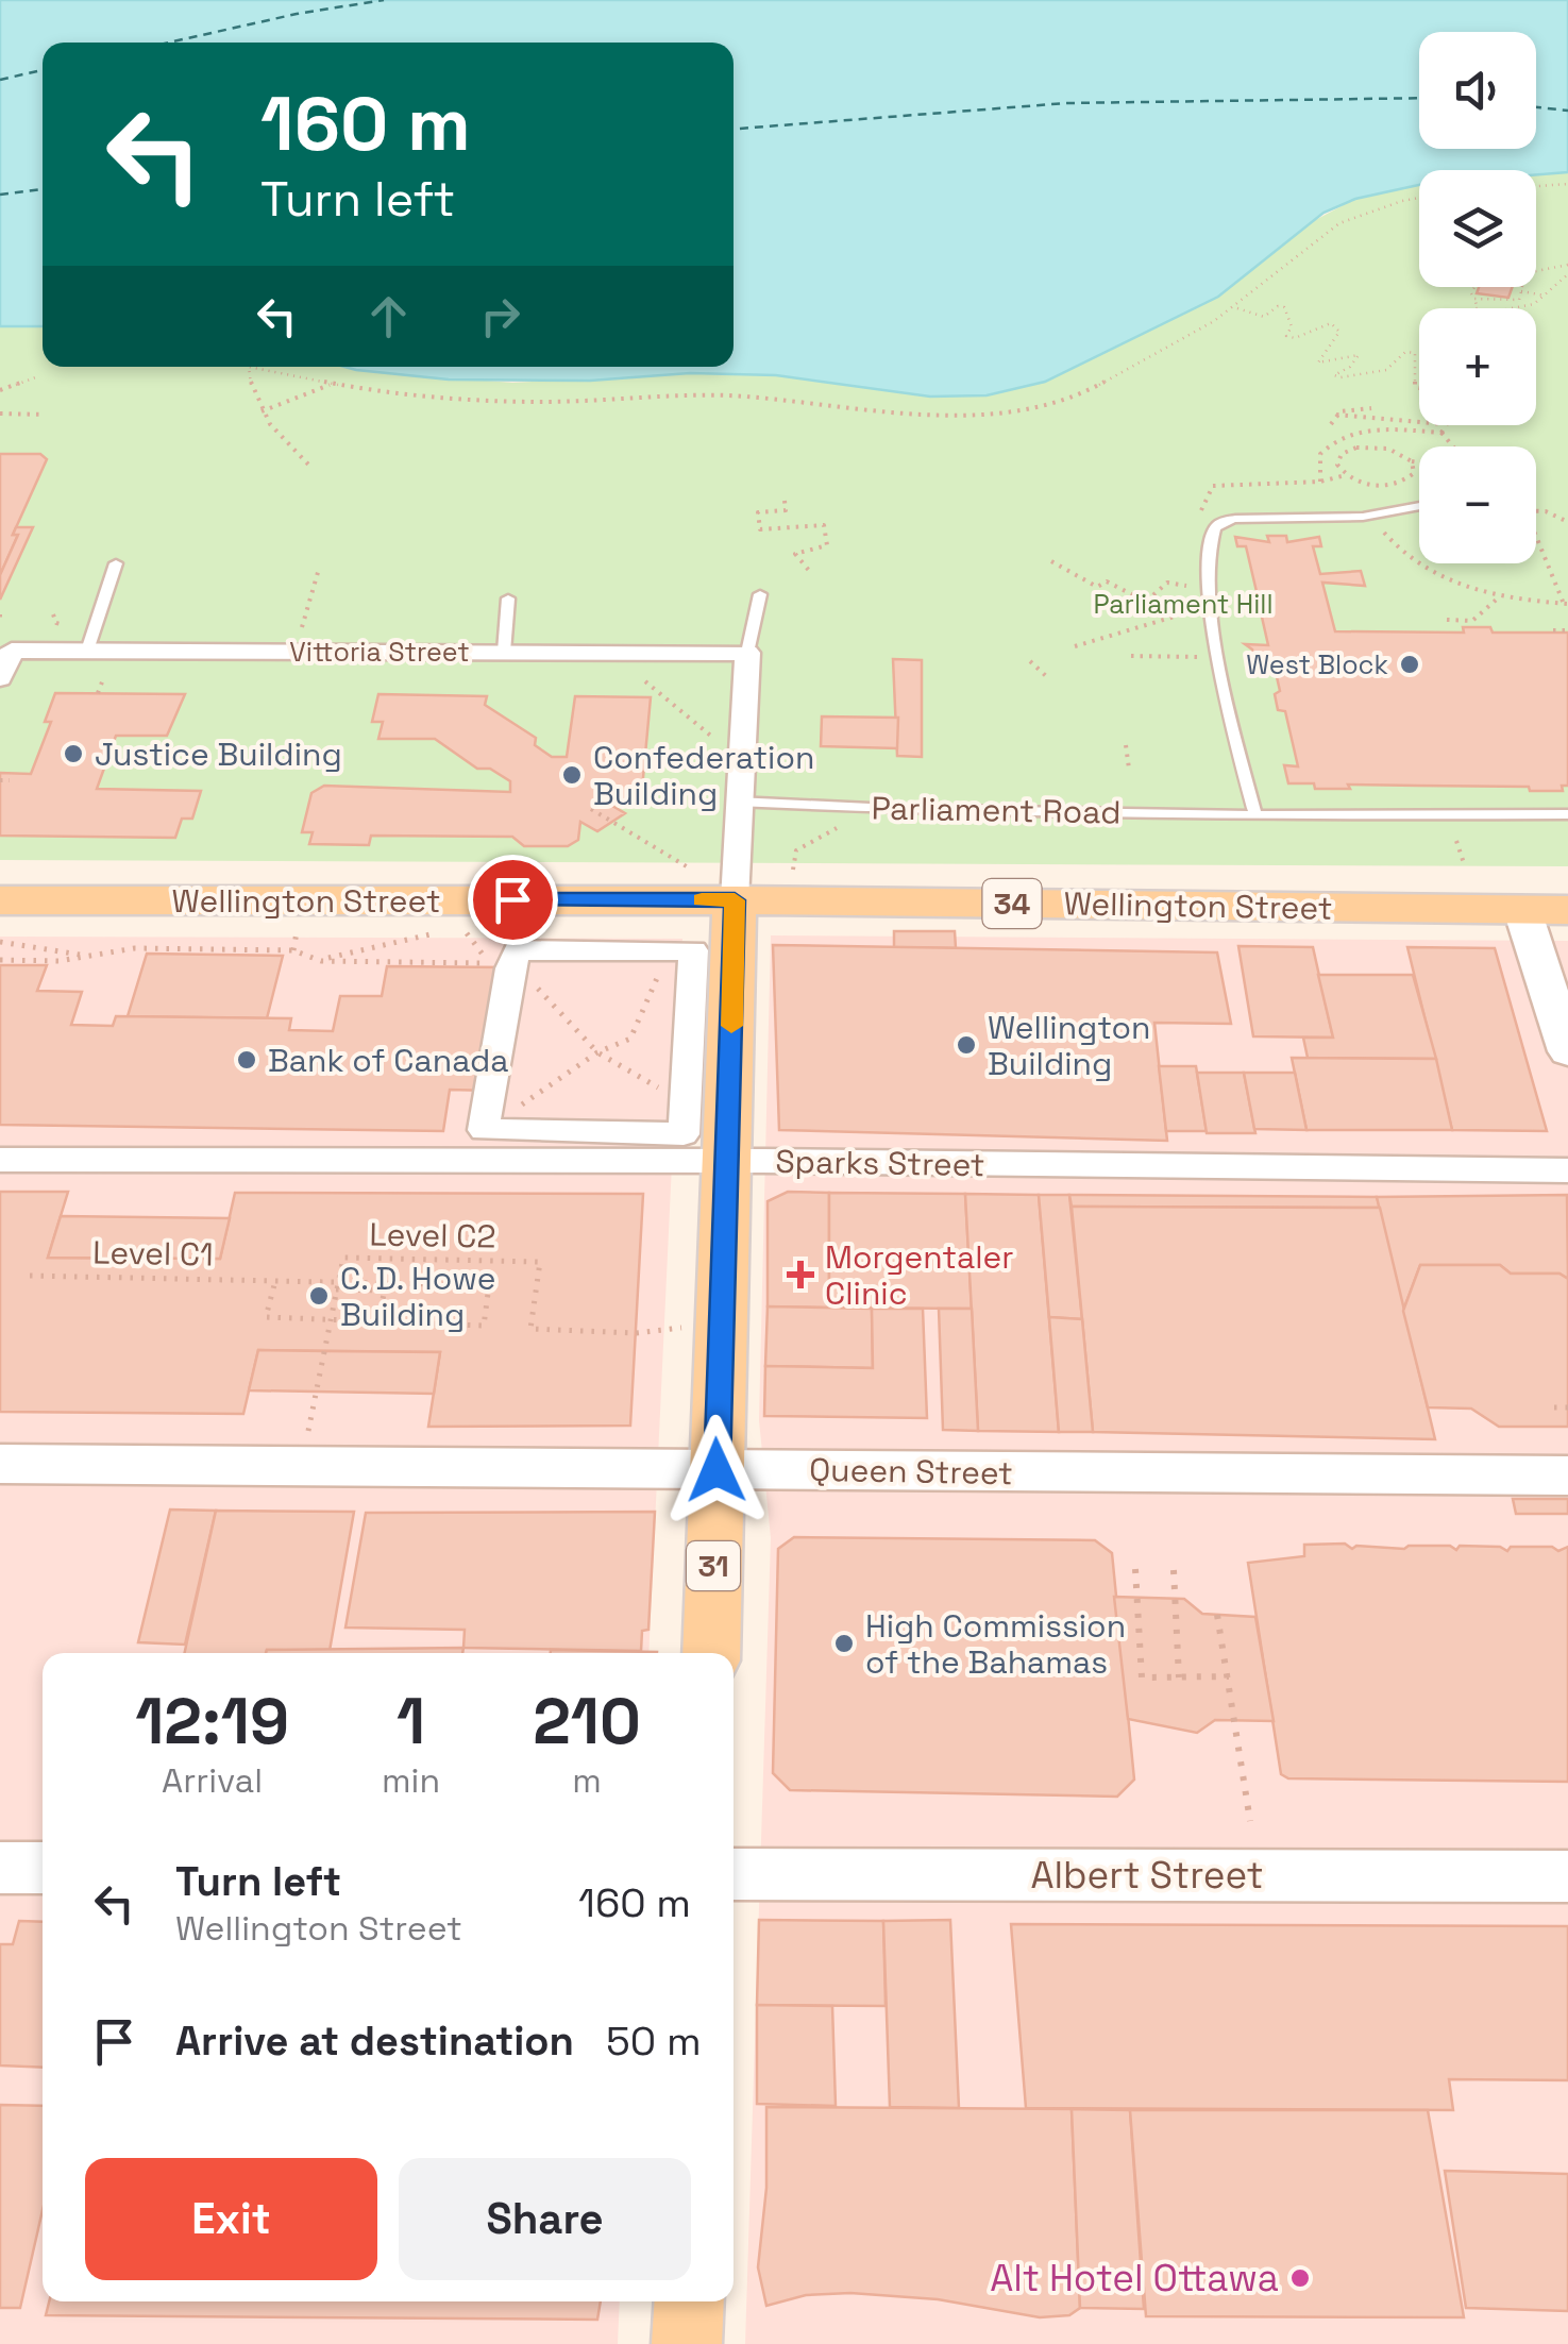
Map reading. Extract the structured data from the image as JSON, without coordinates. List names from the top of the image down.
{
  "streets": {
    "main road": ["Wellington Street", "34", "31"],
    "street": [
      "Vittoria Street",
      "Sparks Street",
      "Queen Street",
      "Albert Street"
    ],
    "lane": ["Parliament Road"],
    "path": ["Level C2", "Level C1"]
  },
  "crossings": [
    ["Wellington Street", "31"],
    ["Sparks Street", "31"],
    ["Queen Street", "31"]
  ],
  "parks": ["Parliament Hill"],
  "places": {
    "other": [
      "West Block",
      "Justice Building",
      "Confederation Building",
      "Wellington Building",
      "Bank of Canada",
      "C. D. Howe Building",
      "High Commission of the Bahamas",
      "Alt Hotel Ottawa"
    ],
    "health": ["Morgentaler Clinic"]
  },
  "page": {
    "map_buttons": ["+", "−"],
    "turn": ["160 m", "Turn left"],
    "eta": [
      "12:19",
      "Arrival",
      "1",
      "min",
      "210",
      "m"
    ],
    "list": [
      {
        "name": "Turn left",
        "note": "Wellington Street",
        "value": "160 m"
      },
      {
        "name": "Arrive at destination",
        "value": "50 m"
      }
    ],
    "buttons": ["Exit", "Share"]
  }
}
